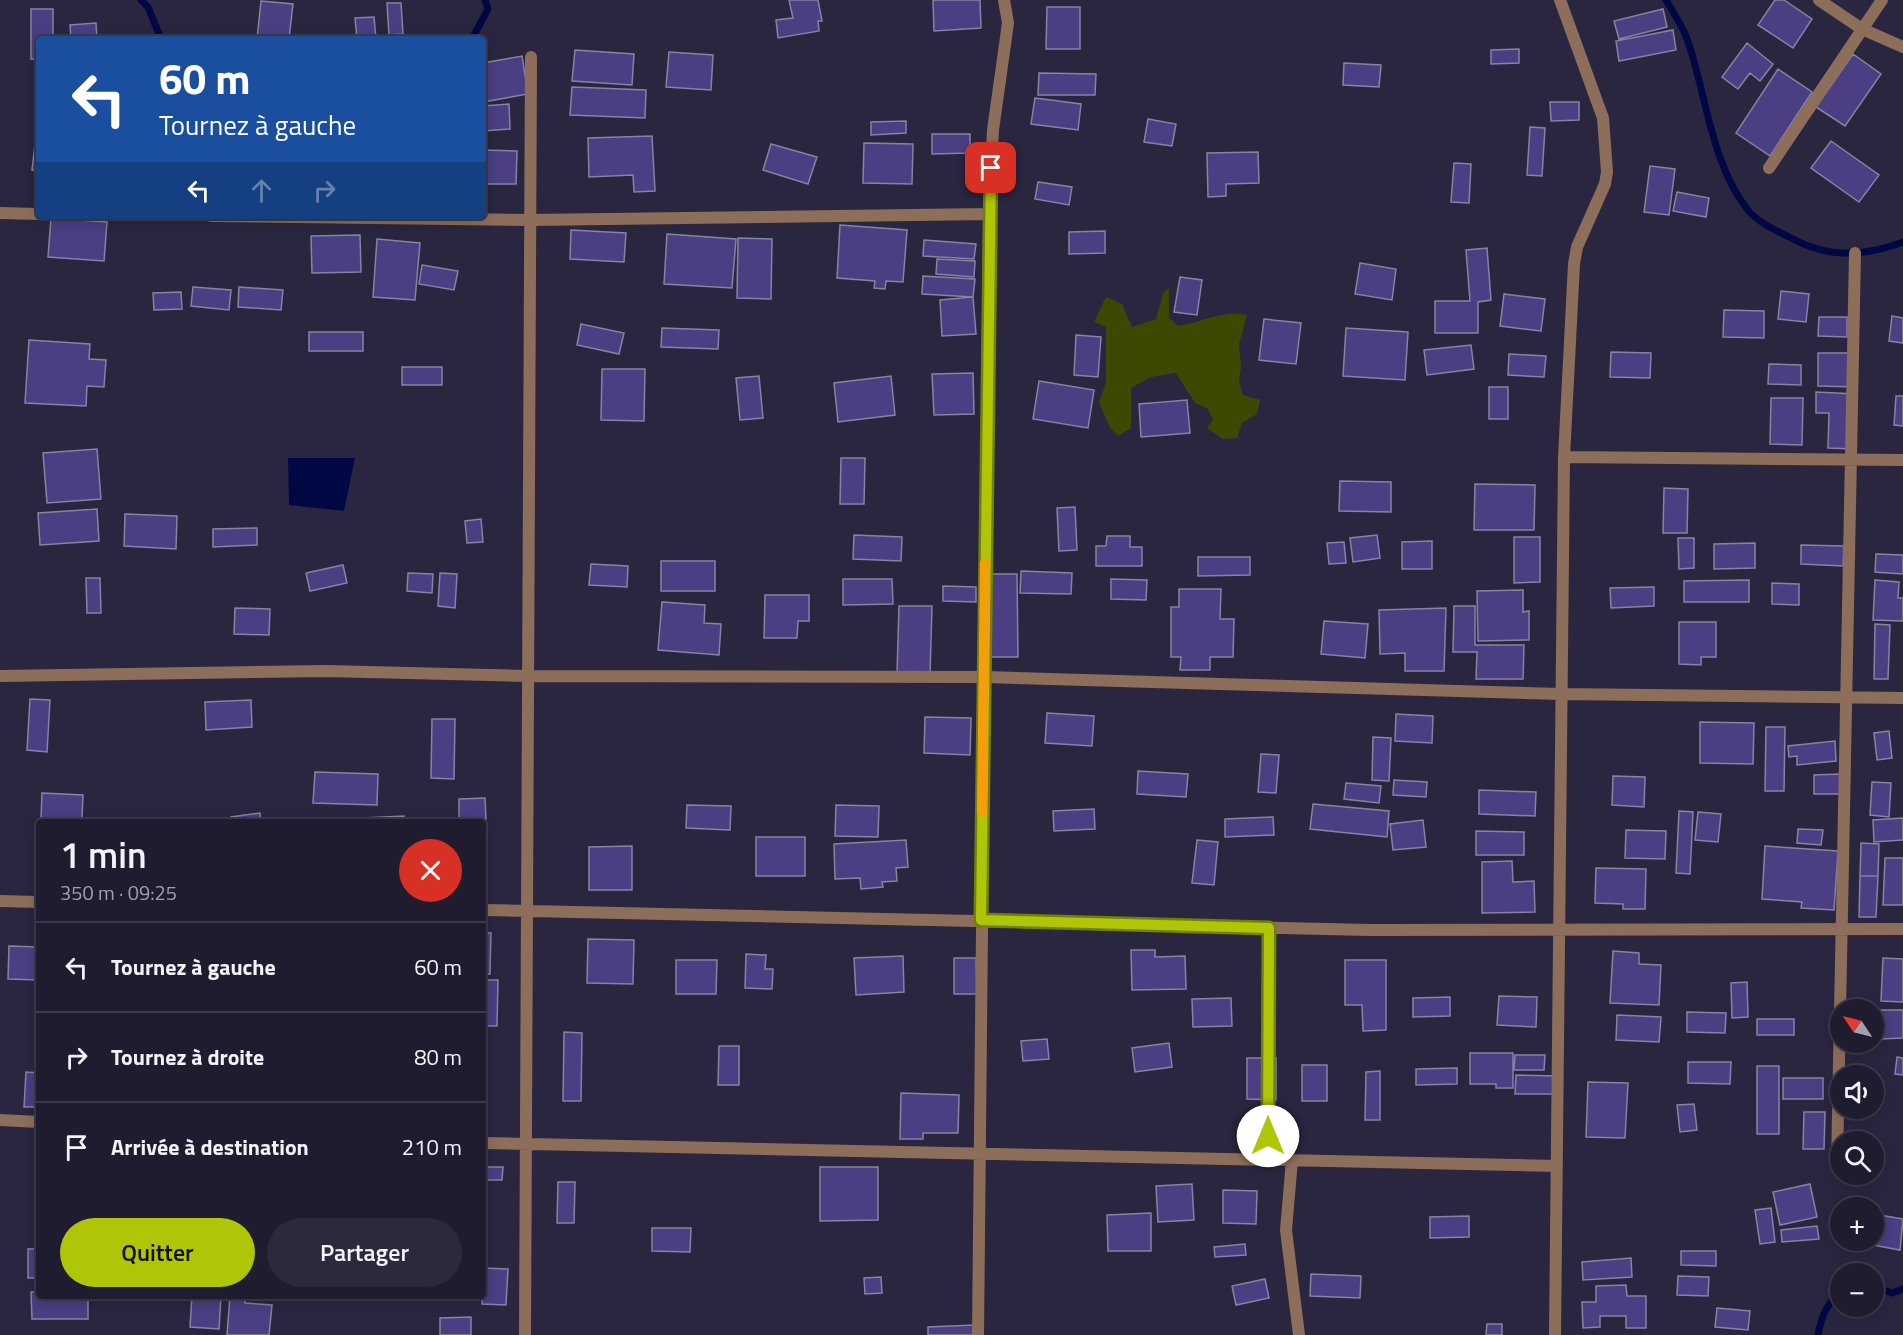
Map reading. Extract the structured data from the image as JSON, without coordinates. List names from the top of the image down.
{
  "north": "top left",
  "page": {
    "turn": ["60 m", "Tournez à gauche"],
    "heading": ["1 min", "350 m · 09:25"],
    "list": [
      {
        "name": "Tournez à gauche",
        "value": "60 m"
      },
      {
        "name": "Tournez à droite",
        "value": "80 m"
      },
      {
        "name": "Arrivée à destination",
        "value": "210 m"
      }
    ],
    "map_buttons": ["+", "−"],
    "buttons": ["Quitter", "Partager"]
  }
}
